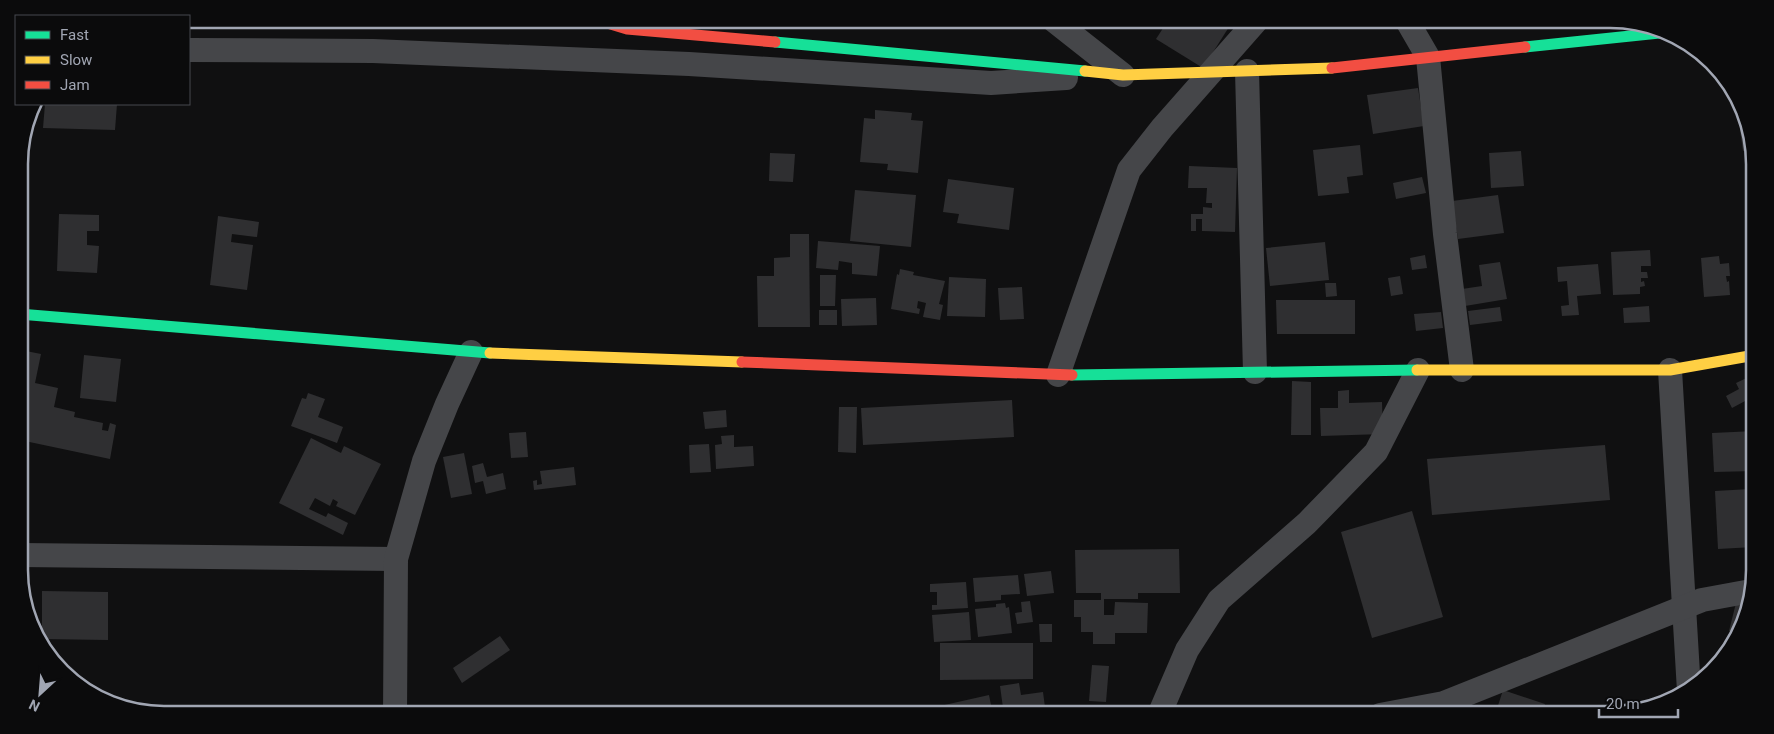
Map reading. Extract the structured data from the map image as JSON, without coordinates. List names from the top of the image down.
{
  "legend": ["Fast", "Slow", "Jam"],
  "scale_bar": "20 m",
  "north": "bottom left"
}
